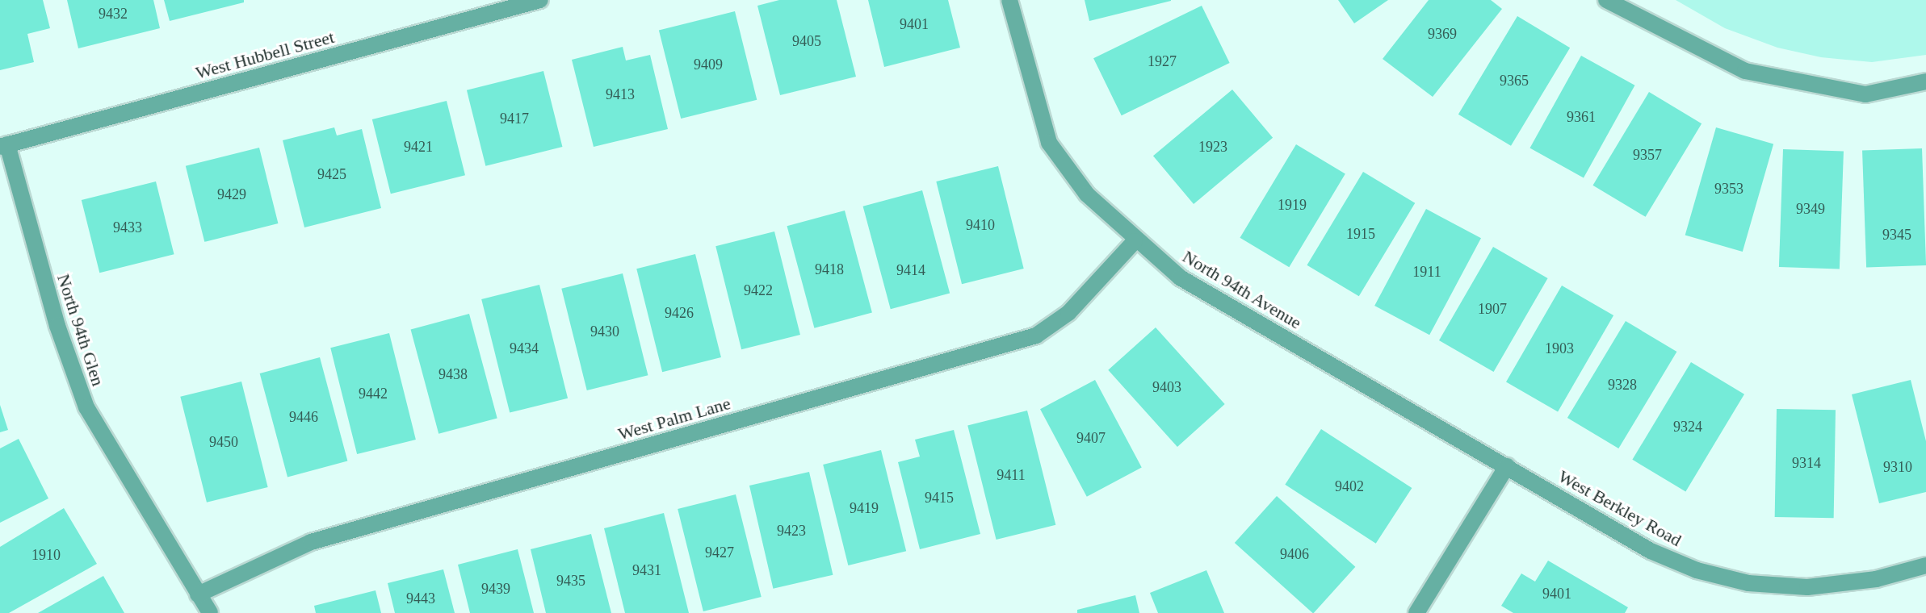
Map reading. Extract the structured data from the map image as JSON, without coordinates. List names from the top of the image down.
{
  "streets": {
    "street": [
      "West Hubbell Street",
      "North 94th Avenue",
      "North 94th Glen",
      "West Palm Lane",
      "West Berkley Road"
    ]
  },
  "crossings": [
    ["West Hubbell Street", "North 94th Glen"],
    ["North 94th Avenue", "West Palm Lane"],
    ["North 94th Avenue", "West Berkley Road"],
    ["North 94th Glen", "West Palm Lane"]
  ],
  "house_numbers": [
    "9432",
    "9401",
    "9369",
    "9405",
    "1927",
    "9409",
    "9365",
    "9413",
    "9361",
    "9417",
    "9421",
    "1923",
    "9357",
    "9425",
    "9353",
    "9429",
    "1919",
    "9349",
    "9410",
    "9433",
    "1915",
    "9345",
    "9418",
    "9414",
    "1911",
    "9422",
    "1907",
    "9426",
    "9430",
    "9434",
    "1903",
    "9438",
    "9328",
    "9403",
    "9442",
    "9446",
    "9324",
    "9407",
    "9450",
    "9314",
    "9310",
    "9411",
    "9402",
    "9415",
    "9419",
    "9423",
    "9427",
    "9406",
    "1910",
    "9431",
    "9435",
    "9439",
    "9401",
    "9443"
  ]
}
